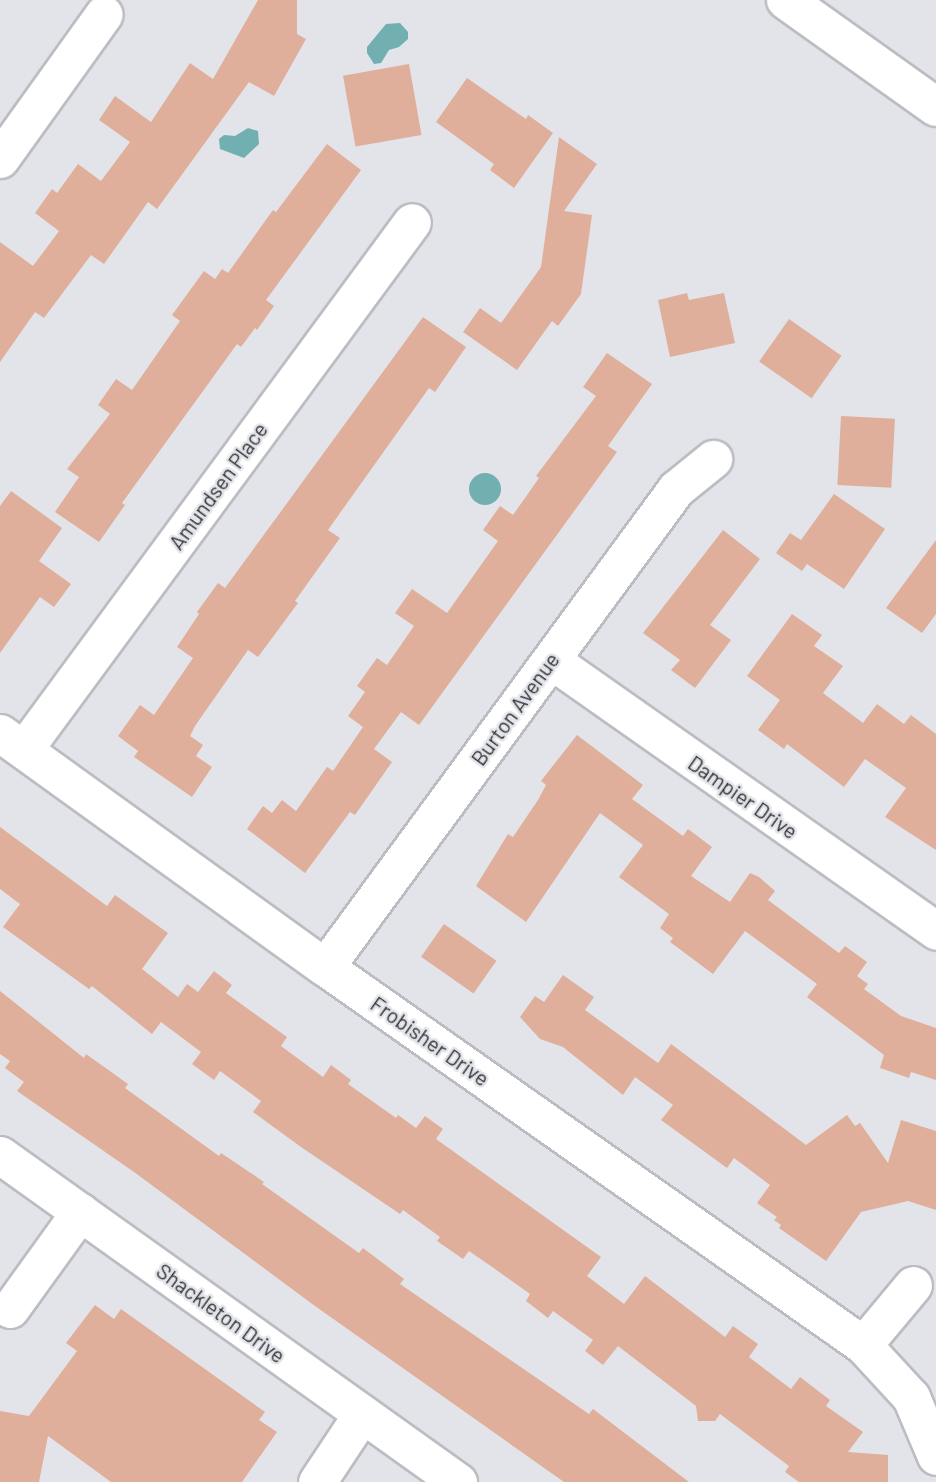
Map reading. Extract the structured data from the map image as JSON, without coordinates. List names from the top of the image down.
{
  "streets": {
    "street": [
      "Amundsen Place",
      "Burton Avenue",
      "Dampier Drive",
      "Frobisher Drive",
      "Shackleton Drive"
    ]
  },
  "crossings": [
    ["Amundsen Place", "Frobisher Drive"],
    ["Burton Avenue", "Dampier Drive"],
    ["Burton Avenue", "Frobisher Drive"]
  ]
}
